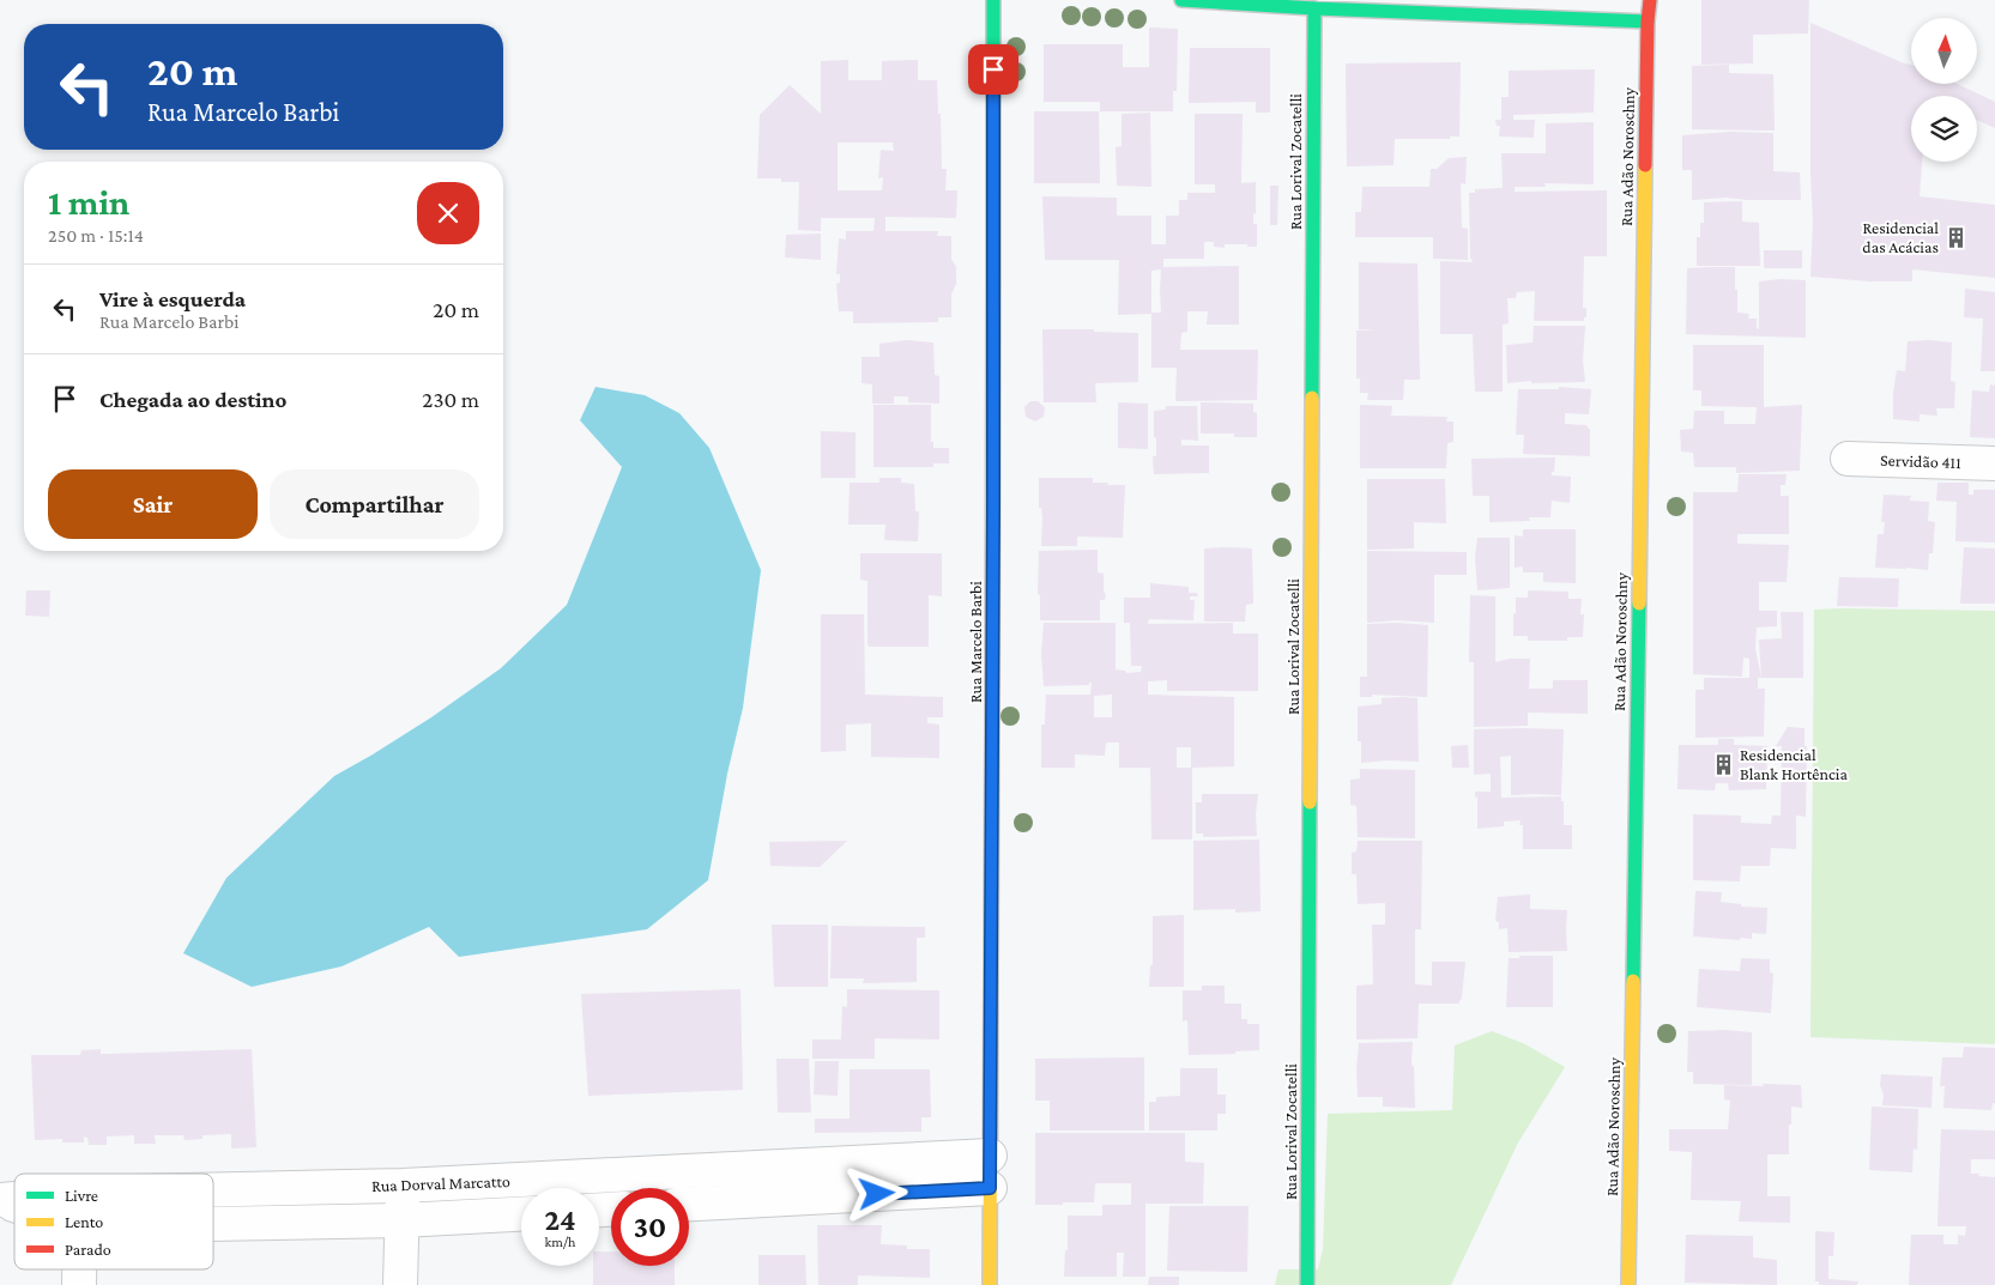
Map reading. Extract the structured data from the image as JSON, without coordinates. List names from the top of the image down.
{
  "streets": {
    "street": [
      "Rua Adão Noroschny",
      "Rua Lorival Zocatelli",
      "Servidão 411",
      "Rua Marcelo Barbi",
      "Rua Dorval Marcatto"
    ]
  },
  "crossings": [
    ["Rua Marcelo Barbi", "Rua Dorval Marcatto"]
  ],
  "places": {
    "building": ["Residencial das Acácias", "Residencial Blank Hortência"]
  },
  "legend": ["Livre", "Lento", "Parado"],
  "north": "top",
  "page": {
    "turn": ["20 m", "Rua Marcelo Barbi"],
    "heading": ["1 min", "250 m · 15:14"],
    "list": [
      {
        "name": "Vire à esquerda",
        "note": "Rua Marcelo Barbi",
        "value": "20 m"
      },
      {
        "name": "Chegada ao destino",
        "value": "230 m"
      }
    ],
    "buttons": ["Sair", "Compartilhar"],
    "speed": "24 km/h",
    "limit": "30"
  }
}
